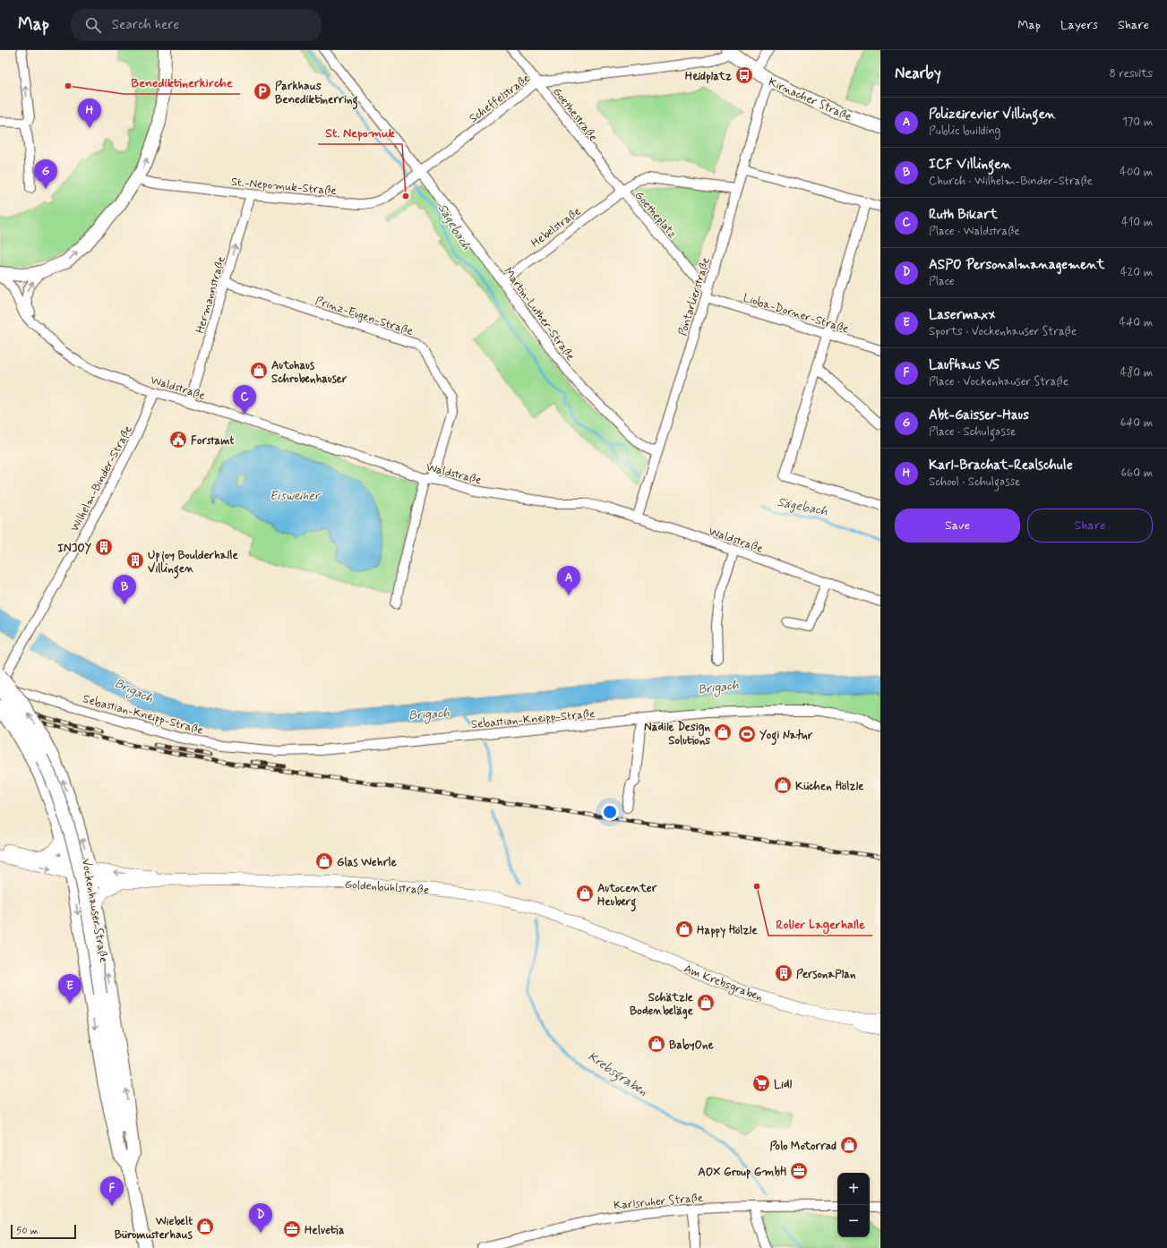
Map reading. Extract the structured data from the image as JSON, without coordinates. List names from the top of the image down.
{
  "streets": {
    "main road": ["Kirnacher Straße", "Vockenhauser Straße"],
    "street": [
      "Scheffelstraße",
      "Goethestraße",
      "St.-Nepomuk-Straße",
      "Goetheplatz",
      "Hebelstraße",
      "Hermannstraße",
      "Pontarlierstraße",
      "Lioba-Dorner-Straße",
      "Martin-Luther-Straße",
      "Prinz-Eugen-Straße",
      "Waldstraße",
      "Wilhelm-Binder-Straße",
      "Sebastian-Kneipp-Straße",
      "Goldenbühlstraße",
      "Am Krebsgraben",
      "Karlsruher Straße"
    ]
  },
  "crossings": [
    ["Scheffelstraße", "Kirnacher Straße"],
    ["Scheffelstraße", "Goethestraße"],
    ["Scheffelstraße", "St.-Nepomuk-Straße"],
    ["Scheffelstraße", "Martin-Luther-Straße"],
    ["Kirnacher Straße", "Pontarlierstraße"],
    ["Goethestraße", "Goetheplatz"],
    ["Goethestraße", "Hebelstraße"],
    ["St.-Nepomuk-Straße", "Hermannstraße"],
    ["St.-Nepomuk-Straße", "Martin-Luther-Straße"],
    ["Goetheplatz", "Hebelstraße"],
    ["Goetheplatz", "Pontarlierstraße"],
    ["Goetheplatz", "Lioba-Dorner-Straße"],
    ["Hebelstraße", "Martin-Luther-Straße"],
    ["Hermannstraße", "Prinz-Eugen-Straße"],
    ["Hermannstraße", "Waldstraße"],
    ["Pontarlierstraße", "Lioba-Dorner-Straße"],
    ["Pontarlierstraße", "Martin-Luther-Straße"],
    ["Pontarlierstraße", "Waldstraße"],
    ["Prinz-Eugen-Straße", "Waldstraße"],
    ["Waldstraße", "Wilhelm-Binder-Straße"],
    ["Wilhelm-Binder-Straße", "Sebastian-Kneipp-Straße"],
    ["Wilhelm-Binder-Straße", "Vockenhauser Straße"],
    ["Sebastian-Kneipp-Straße", "Vockenhauser Straße"],
    ["Goldenbühlstraße", "Vockenhauser Straße"],
    ["Goldenbühlstraße", "Am Krebsgraben"]
  ],
  "one_way": ["Hermannstraße"],
  "water": [
    "Sägebach",
    "Eisweiher",
    "Brigach",
    "Krebsgraben"
  ],
  "places": {
    "bus stop": ["Heidplatz"],
    "other": ["Benediktinerkirche", "St. Nepomuk", "Roller Lagerhalle"],
    "parking": ["Parkhaus Benediktinerring"],
    "shop": [
      "Autohaus Schrobenhauser",
      "Nadile Design Solutions",
      "Küchen Hölzle",
      "Glas Wehrle",
      "Autocenter Heuberg",
      "Happy Hölzle",
      "Schätzle Bodenbeläge",
      "BabyOne",
      "Polo Motorrad",
      "Wiebelt Büromusterhaus"
    ],
    "public building": ["Forstamt"],
    "building": ["INJOY", "Upjoy Boulderhalle Villingen", "PersonaPlan"],
    "sports": ["Yogi Natur"],
    "supermarket": ["Lidl"],
    "office": ["AOX Group GmbH", "Helvetia"]
  },
  "scale_bar": "50 m",
  "page": {
    "header": "Map",
    "search": "Search here",
    "nav": ["Map", "Layers", "Share"],
    "heading": ["Nearby", "8 results"],
    "list": [
      {
        "mark": "A",
        "name": "Polizeirevier Villingen",
        "note": "Public building",
        "value": "170 m"
      },
      {
        "mark": "B",
        "name": "ICF Villingen",
        "note": "Church · Wilhelm-Binder-Straße",
        "value": "400 m"
      },
      {
        "mark": "C",
        "name": "Ruth Bikart",
        "note": "Place · Waldstraße",
        "value": "410 m"
      },
      {
        "mark": "D",
        "name": "ASPO Personalmanagement",
        "note": "Place",
        "value": "420 m"
      },
      {
        "mark": "E",
        "name": "Lasermaxx",
        "note": "Sports · Vockenhauser Straße",
        "value": "440 m"
      },
      {
        "mark": "F",
        "name": "Laufhaus VS",
        "note": "Place · Vockenhauser Straße",
        "value": "480 m"
      },
      {
        "mark": "G",
        "name": "Abt-Gaisser-Haus",
        "note": "Place · Schulgasse",
        "value": "640 m"
      },
      {
        "mark": "H",
        "name": "Karl-Brachat-Realschule",
        "note": "School · Schulgasse",
        "value": "660 m"
      }
    ],
    "pins": [
      "H",
      "G",
      "C",
      "A",
      "B",
      "E",
      "F",
      "D"
    ],
    "buttons": ["Save", "Share"],
    "map_buttons": ["+", "−"],
    "scale": "50 m"
  }
}
